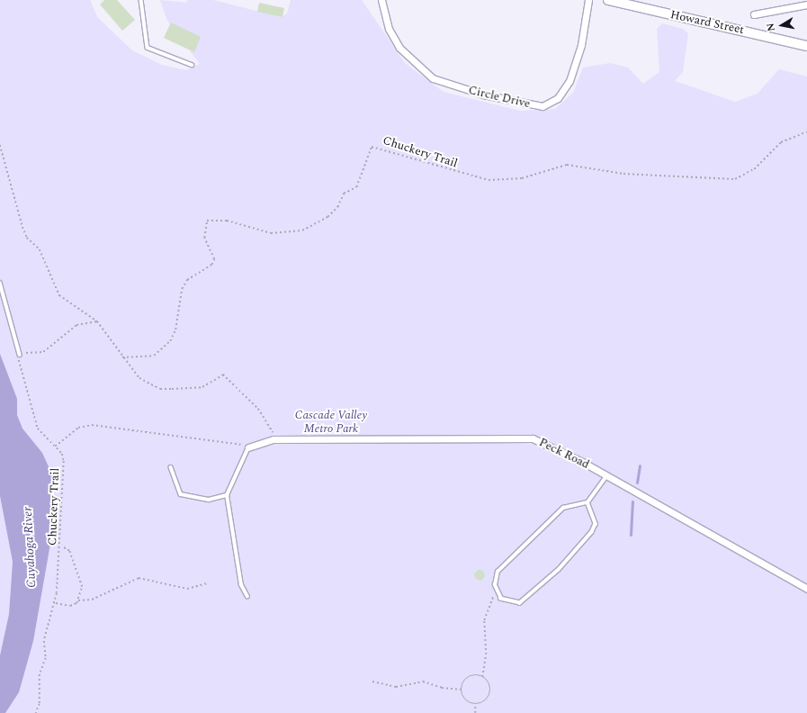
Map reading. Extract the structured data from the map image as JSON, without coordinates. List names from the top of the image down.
{
  "streets": {
    "main road": ["Howard Street"],
    "street": ["Circle Drive", "Peck Road"],
    "path": ["Chuckery Trail"]
  },
  "water": ["Cuyahoga River"],
  "parks": ["Cascade Valley Metro Park"],
  "north": "left"
}
